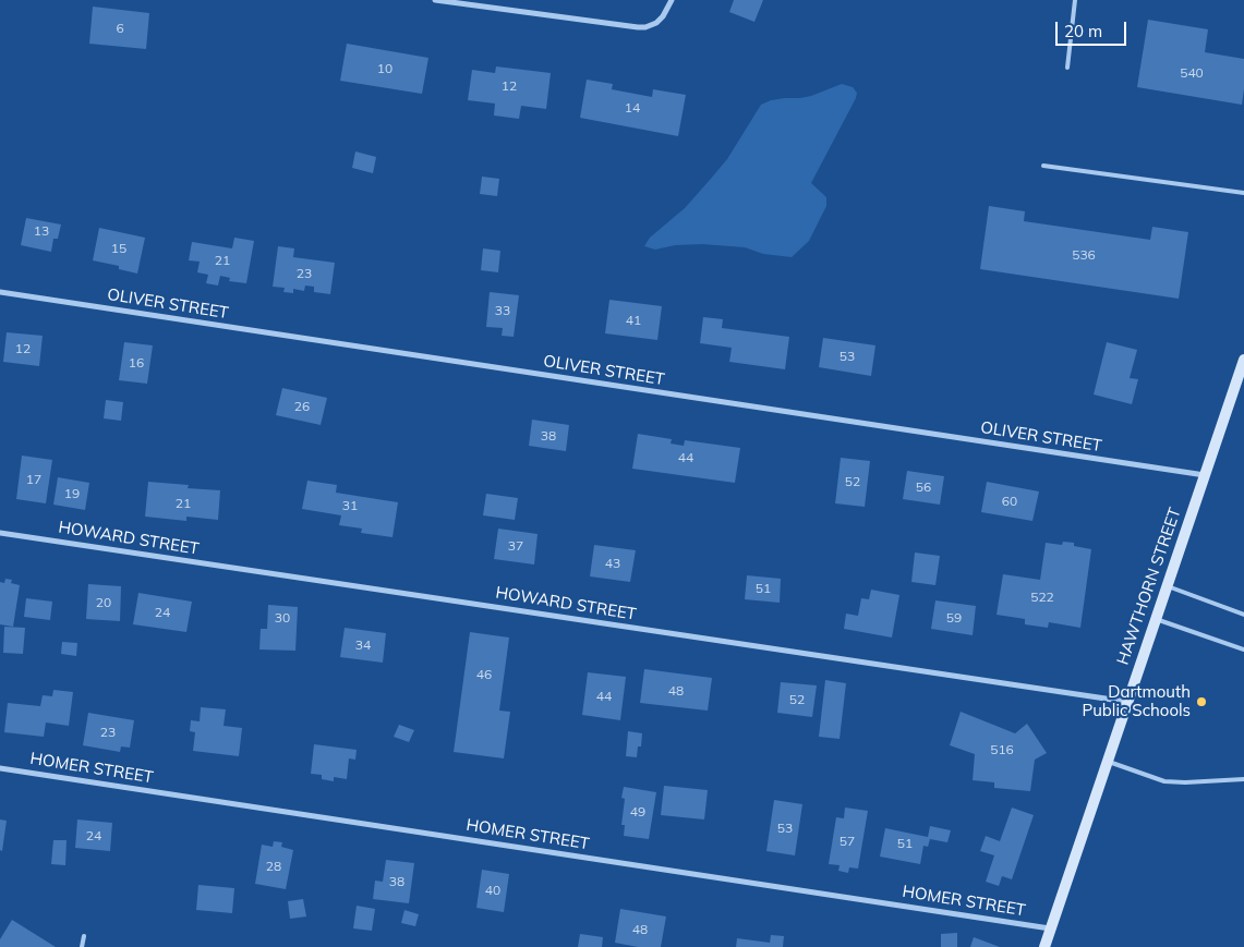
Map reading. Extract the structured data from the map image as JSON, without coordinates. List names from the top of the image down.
{
  "streets": {
    "main road": ["HAWTHORN STREET"],
    "street": ["OLIVER STREET", "HOWARD STREET", "HOMER STREET"]
  },
  "crossings": [
    ["OLIVER STREET", "HAWTHORN STREET"],
    ["HOWARD STREET", "HAWTHORN STREET"],
    ["HAWTHORN STREET", "HOMER STREET"]
  ],
  "places": ["Dartmouth Public Schools"],
  "house_numbers": [
    "6",
    "10",
    "540",
    "12",
    "14",
    "13",
    "15",
    "536",
    "21",
    "23",
    "33",
    "41",
    "12",
    "53",
    "16",
    "26",
    "38",
    "44",
    "17",
    "52",
    "56",
    "19",
    "60",
    "21",
    "31",
    "37",
    "43",
    "51",
    "522",
    "20",
    "24",
    "30",
    "59",
    "34",
    "46",
    "48",
    "44",
    "52",
    "23",
    "516",
    "49",
    "53",
    "24",
    "57",
    "51",
    "28",
    "38",
    "40",
    "48"
  ],
  "scale_bar": "20 m"
}
